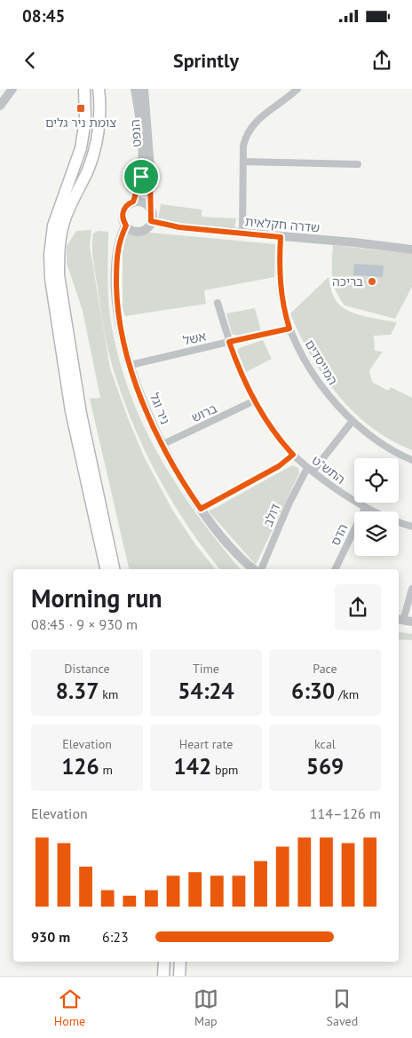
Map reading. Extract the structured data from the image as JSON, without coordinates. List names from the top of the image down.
{
  "streets": {
    "street": [
      "הנפט",
      "שדרה חקלאית",
      "אשל",
      "המייסדים",
      "ניר וגל",
      "ברוש",
      "התש\"ט",
      "דולב",
      "הדס"
    ]
  },
  "crossings": [
    ["הנפט", "שדרה חקלאית"],
    ["הנפט", "ניר וגל"],
    ["שדרה חקלאית", "המייסדים"],
    ["שדרה חקלאית", "ניר וגל"],
    ["אשל", "המייסדים"],
    ["אשל", "ניר וגל"],
    ["אשל", "התש\"ט"],
    ["המייסדים", "דולב"],
    ["ניר וגל", "ברוש"],
    ["ברוש", "התש\"ט"],
    ["התש\"ט", "דולב"],
    ["התש\"ט", "הדס"]
  ],
  "places": {
    "transit": ["צומת ניר גלים"],
    "other": ["בריכה"]
  },
  "page": {
    "status": "08:45",
    "header": "Sprintly",
    "heading": ["Morning run", "08:45 · 9 × 930 m"],
    "stats": [
      ["Distance", "8.37 km"],
      ["Time", "54:24"],
      ["Pace", "6:30 /km"],
      ["Elevation", "126 m"],
      ["Heart rate", "142 bpm"],
      ["kcal", "569"]
    ],
    "chart": ["Elevation", "114–126 m"],
    "list": [
      {
        "name": "930 m",
        "note": "6:23"
      }
    ],
    "tabs": ["Home", "Map", "Saved"]
  }
}
